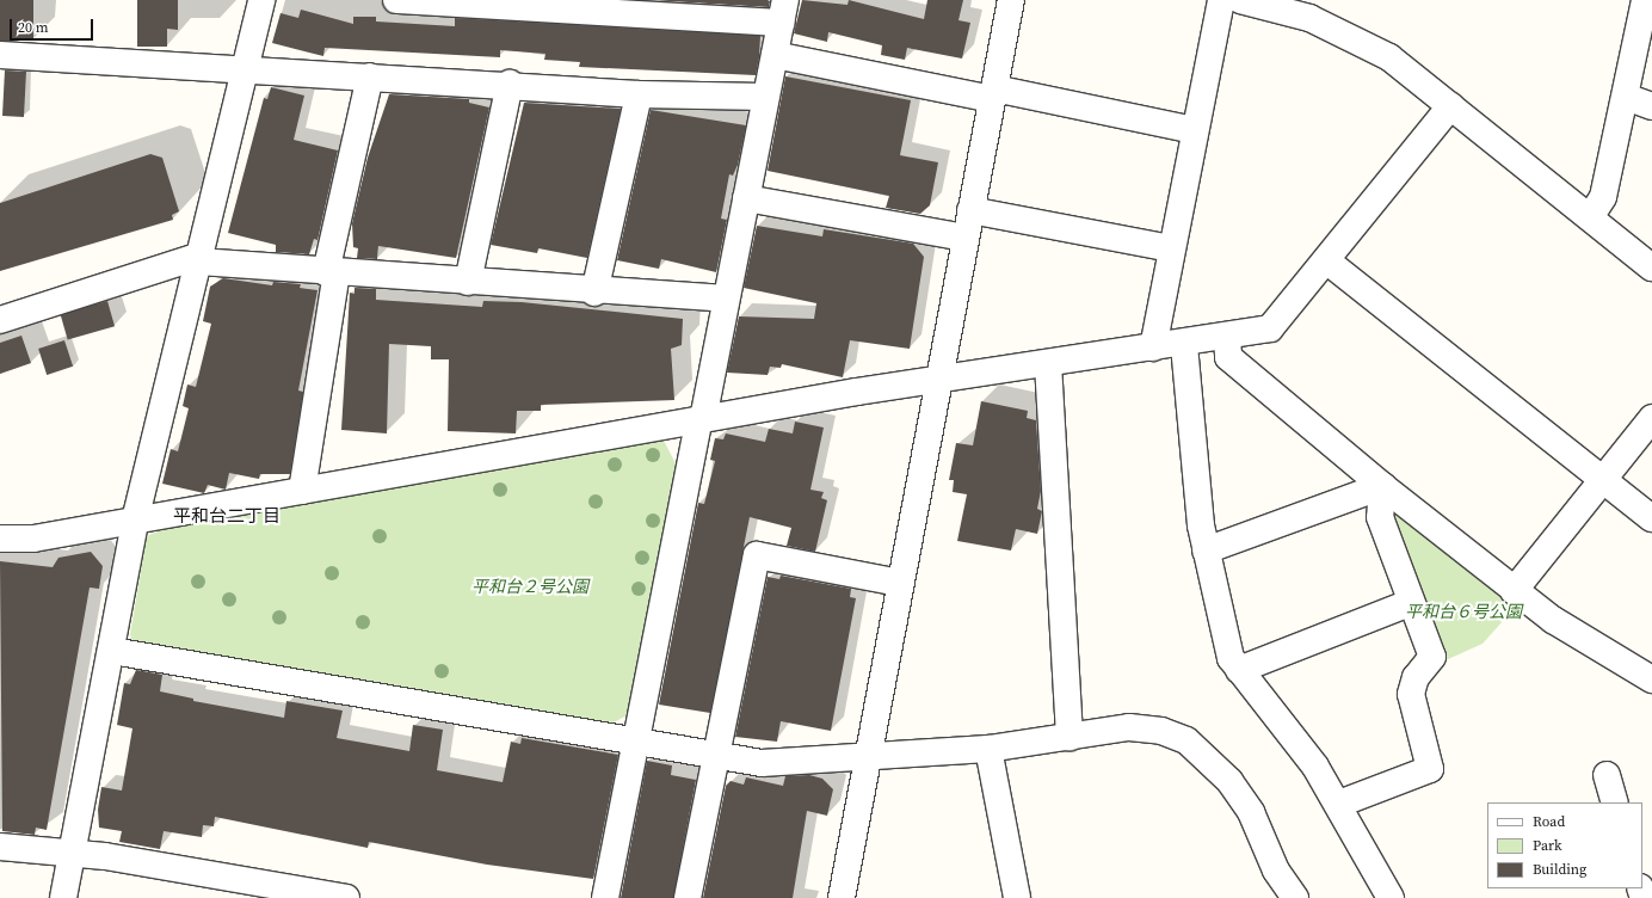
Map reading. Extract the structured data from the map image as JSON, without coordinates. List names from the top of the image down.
{
  "districts": ["平和台二丁目"],
  "parks": ["平和台２号公園", "平和台６号公園"],
  "legend": ["Road", "Park", "Building"],
  "scale_bar": "20 m"
}
